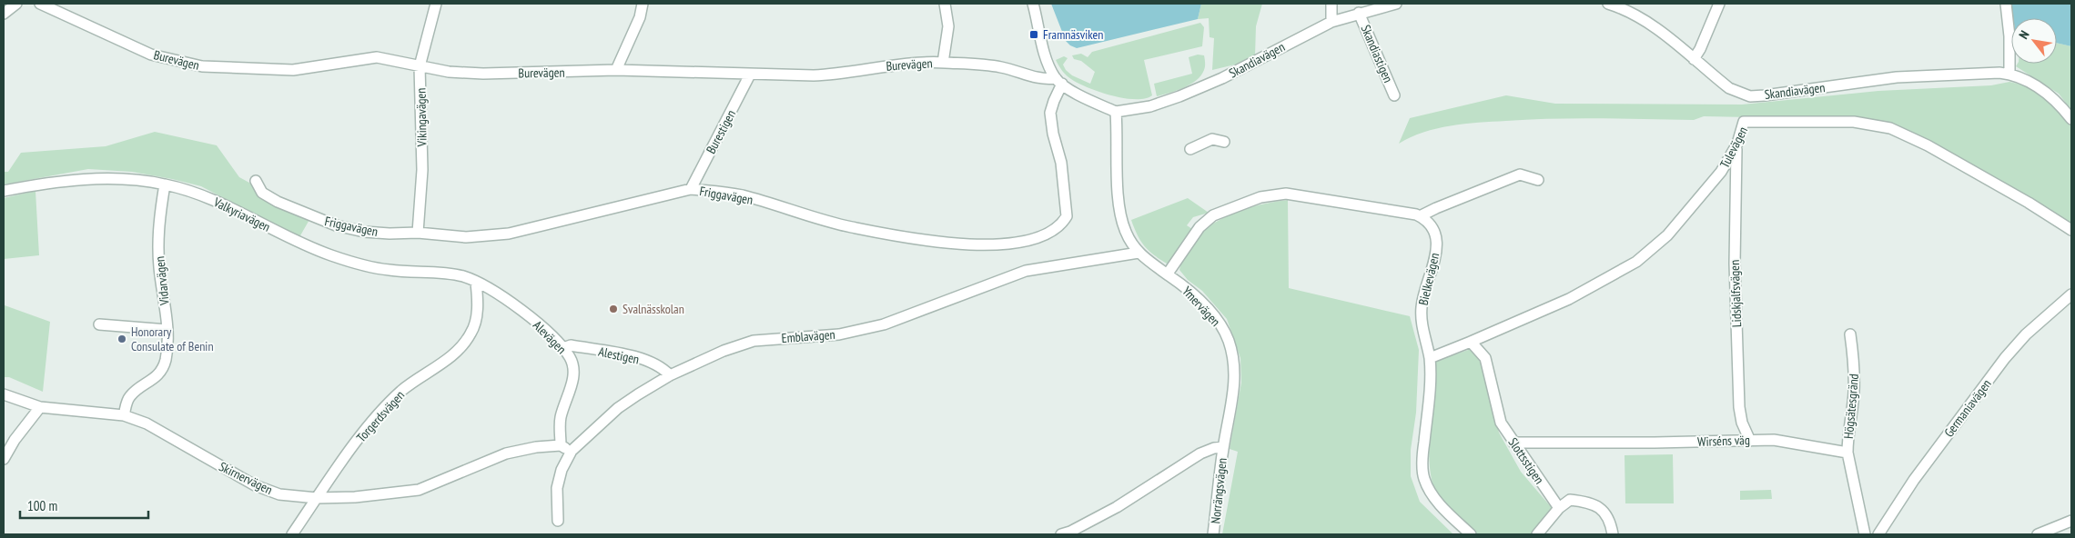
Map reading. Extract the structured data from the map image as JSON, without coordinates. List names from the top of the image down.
{
  "streets": {
    "street": [
      "Skandiastigen",
      "Burevägen",
      "Skandiavägen",
      "Vikingavägen",
      "Burestigen",
      "Tulevägen",
      "Friggavägen",
      "Valkyriavägen",
      "Bielkevägen",
      "Vidarvägen",
      "Lidskjalfsvägen",
      "Ymervägen",
      "Emblavägen",
      "Alevägen",
      "Alestigen",
      "Högsätesgränd",
      "Germaniavägen",
      "Torgerdsvägen",
      "Wirséns väg",
      "Slottsstigen",
      "Skirnervägen",
      "Norrängsvägen"
    ]
  },
  "crossings": [
    ["Skandiastigen", "Skandiavägen"],
    ["Burevägen", "Vikingavägen"],
    ["Burevägen", "Burestigen"],
    ["Burevägen", "Friggavägen"],
    ["Skandiavägen", "Ymervägen"],
    ["Vikingavägen", "Friggavägen"],
    ["Burestigen", "Friggavägen"],
    ["Tulevägen", "Bielkevägen"],
    ["Tulevägen", "Lidskjalfsvägen"],
    ["Tulevägen", "Slottsstigen"],
    ["Valkyriavägen", "Vidarvägen"],
    ["Valkyriavägen", "Alevägen"],
    ["Valkyriavägen", "Torgerdsvägen"],
    ["Vidarvägen", "Skirnervägen"],
    ["Lidskjalfsvägen", "Wirséns väg"],
    ["Ymervägen", "Emblavägen"],
    ["Ymervägen", "Norrängsvägen"],
    ["Emblavägen", "Alestigen"],
    ["Alevägen", "Alestigen"],
    ["Alevägen", "Torgerdsvägen"],
    ["Alevägen", "Skirnervägen"],
    ["Högsätesgränd", "Wirséns väg"],
    ["Torgerdsvägen", "Skirnervägen"],
    ["Wirséns väg", "Slottsstigen"]
  ],
  "places": {
    "transit": ["Framnäsviken"],
    "other": ["Svalnässkolan", "Honorary Consulate of Benin"]
  },
  "scale_bar": "100 m",
  "north": "top left"
}
